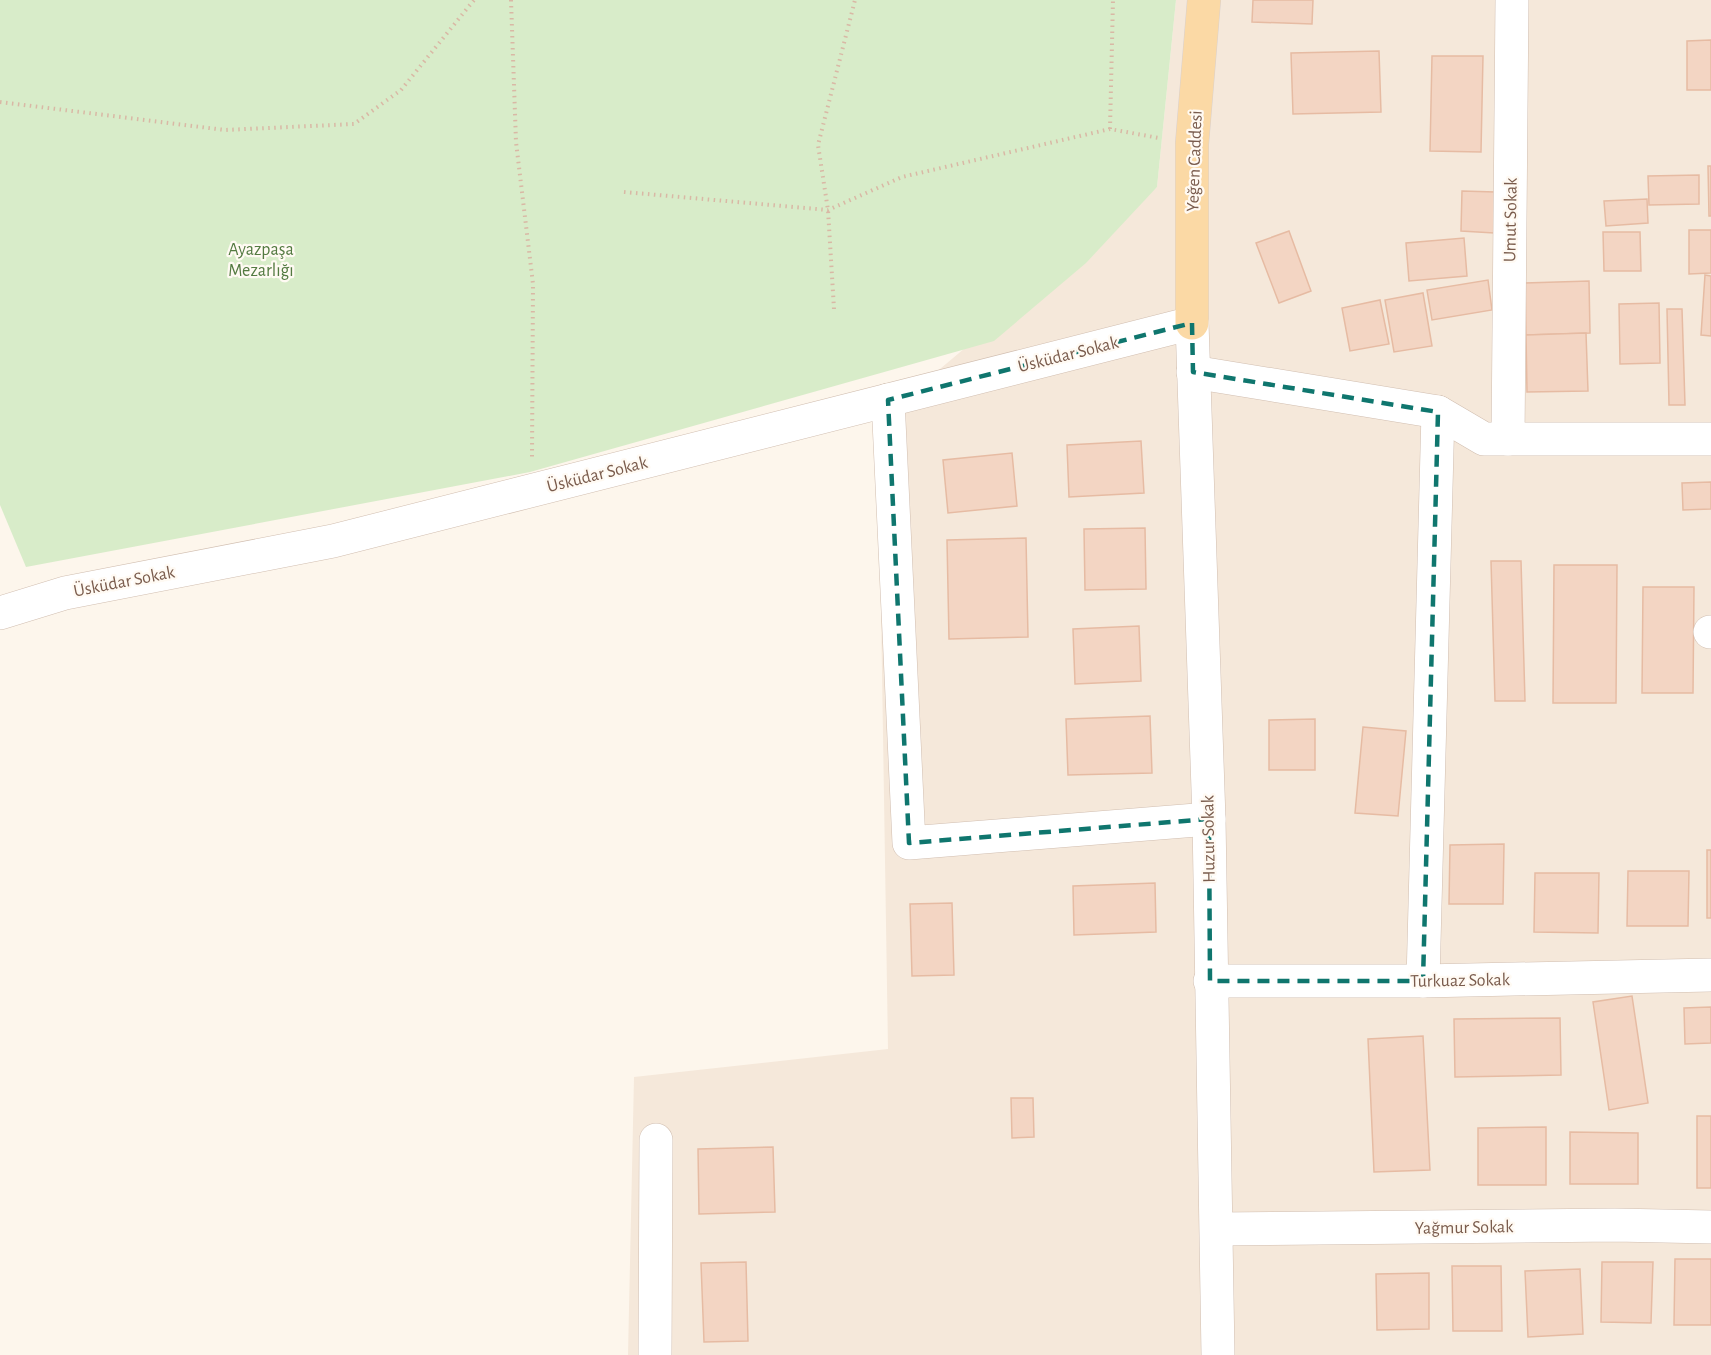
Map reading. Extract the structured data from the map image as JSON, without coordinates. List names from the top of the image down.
{
  "streets": {
    "main road": ["Yeğen Caddesi"],
    "street": [
      "Umut Sokak",
      "Üsküdar Sokak",
      "Huzur Sokak",
      "Turkuaz Sokak",
      "Yağmur Sokak"
    ]
  },
  "crossings": [
    ["Yeğen Caddesi", "Üsküdar Sokak"],
    ["Yeğen Caddesi", "Huzur Sokak"],
    ["Üsküdar Sokak", "Huzur Sokak"],
    ["Huzur Sokak", "Turkuaz Sokak"],
    ["Huzur Sokak", "Yağmur Sokak"]
  ],
  "parks": ["Ayazpaşa Mezarlığı"]
}
